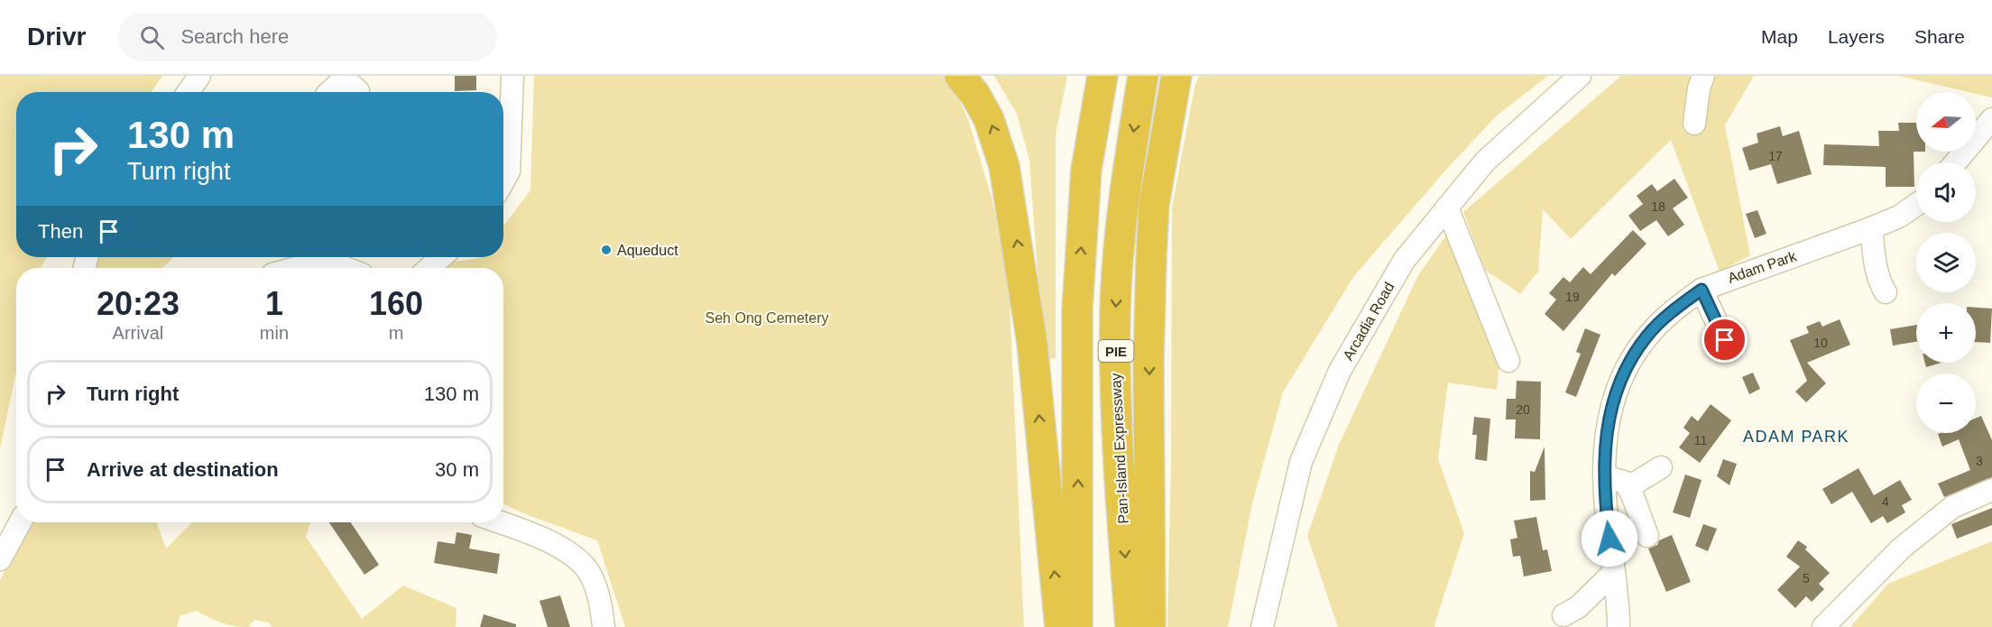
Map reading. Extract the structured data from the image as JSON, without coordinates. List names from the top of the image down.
{
  "streets": {
    "highway": ["PIE", "Pan-Island Expressway"],
    "street": ["Adam Park", "Arcadia Road"]
  },
  "districts": ["ADAM PARK"],
  "parks": ["Seh Ong Cemetery"],
  "places": ["Aqueduct"],
  "house_numbers": [
    "17",
    "18",
    "19",
    "10",
    "20",
    "11",
    "3",
    "4",
    "5"
  ],
  "north": "left",
  "page": {
    "header": "Drivr",
    "search": "Search here",
    "nav": ["Map", "Layers", "Share"],
    "map_buttons": ["+", "−"],
    "turn": ["130 m", "Turn right"],
    "then": "Then",
    "eta": [
      "20:23",
      "Arrival",
      "1",
      "min",
      "160",
      "m"
    ],
    "list": [
      {
        "name": "Turn right",
        "value": "130 m"
      },
      {
        "name": "Arrive at destination",
        "value": "30 m"
      }
    ]
  }
}
